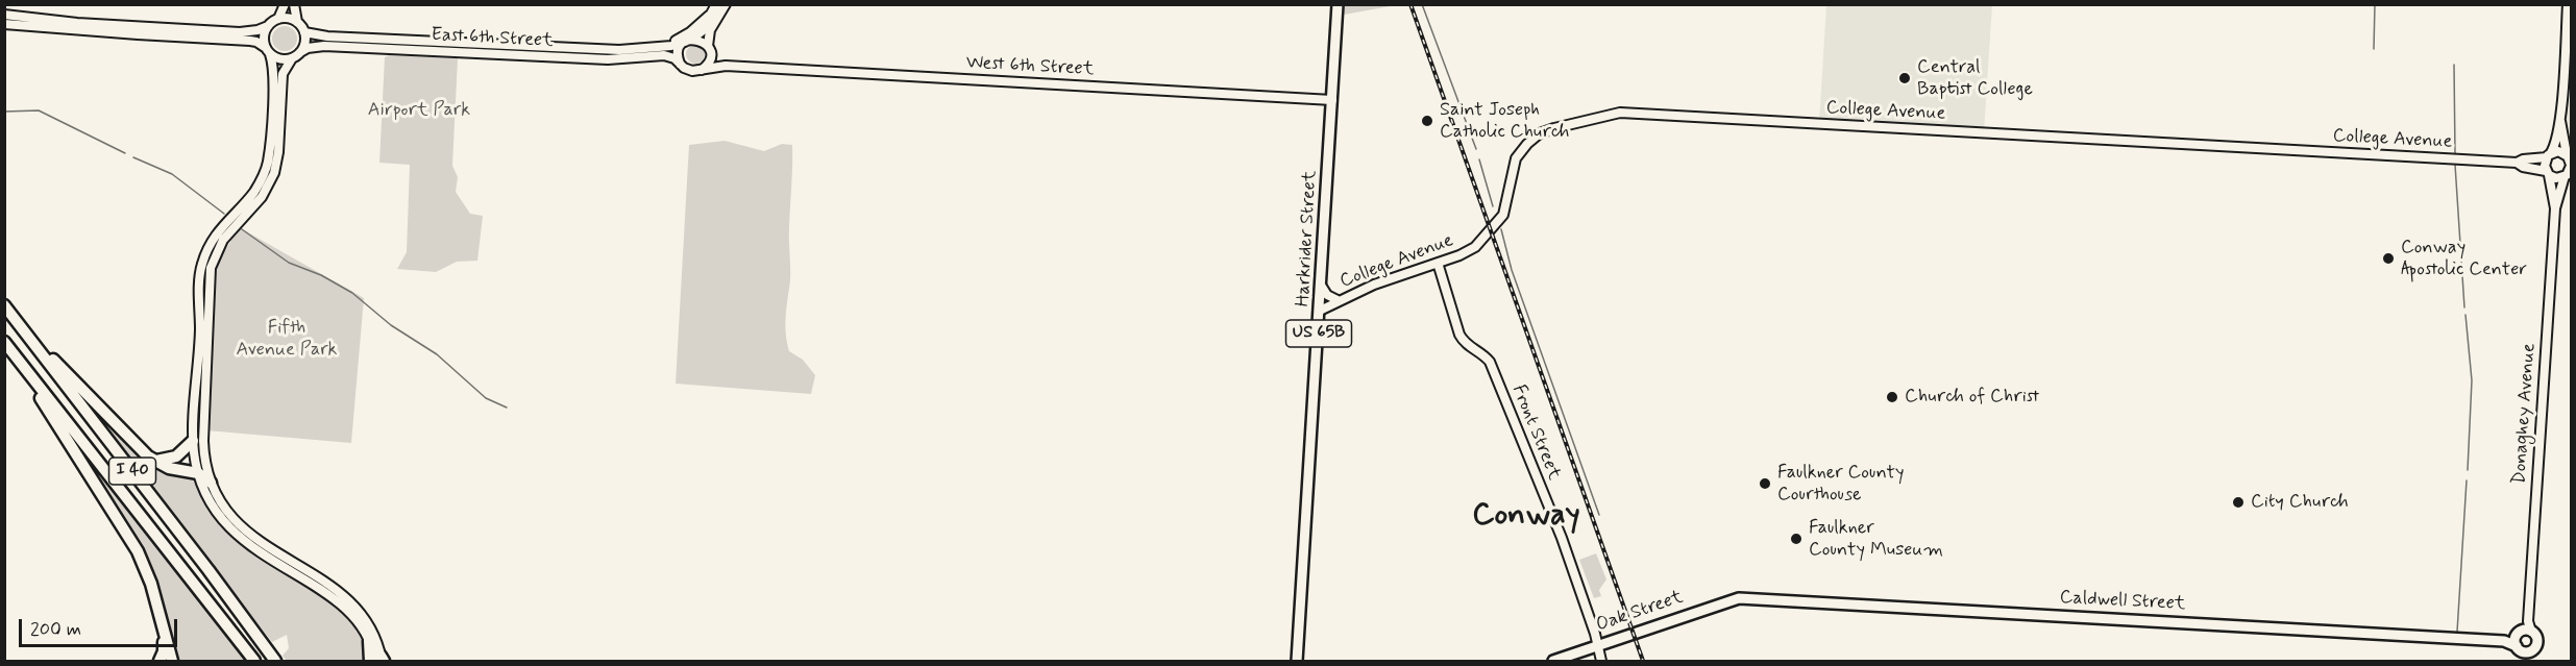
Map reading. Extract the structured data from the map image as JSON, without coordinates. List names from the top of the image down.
{
  "streets": {
    "highway": ["I 40"],
    "main road": [
      "Harkrider Street",
      "US 65B",
      "Donaghey Avenue",
      "Caldwell Street",
      "Oak Street"
    ],
    "street": [
      "East 6th Street",
      "West 6th Street",
      "College Avenue",
      "Front Street"
    ]
  },
  "crossings": [
    ["East 6th Street", "West 6th Street"],
    ["West 6th Street", "Harkrider Street"],
    ["College Avenue", "Harkrider Street"],
    ["College Avenue", "Donaghey Avenue"],
    ["College Avenue", "Front Street"],
    ["Donaghey Avenue", "Caldwell Street"],
    ["Front Street", "Oak Street"],
    ["Caldwell Street", "Oak Street"]
  ],
  "districts": ["Conway"],
  "parks": ["Airport Park", "Fifth Avenue Park"],
  "places": [
    "Central Baptist College",
    "Saint Joseph Catholic Church",
    "Conway Apostolic Center",
    "Church of Christ",
    "Faulkner County Courthouse",
    "City Church",
    "Faulkner County Museum"
  ],
  "scale_bar": "200 m"
}
